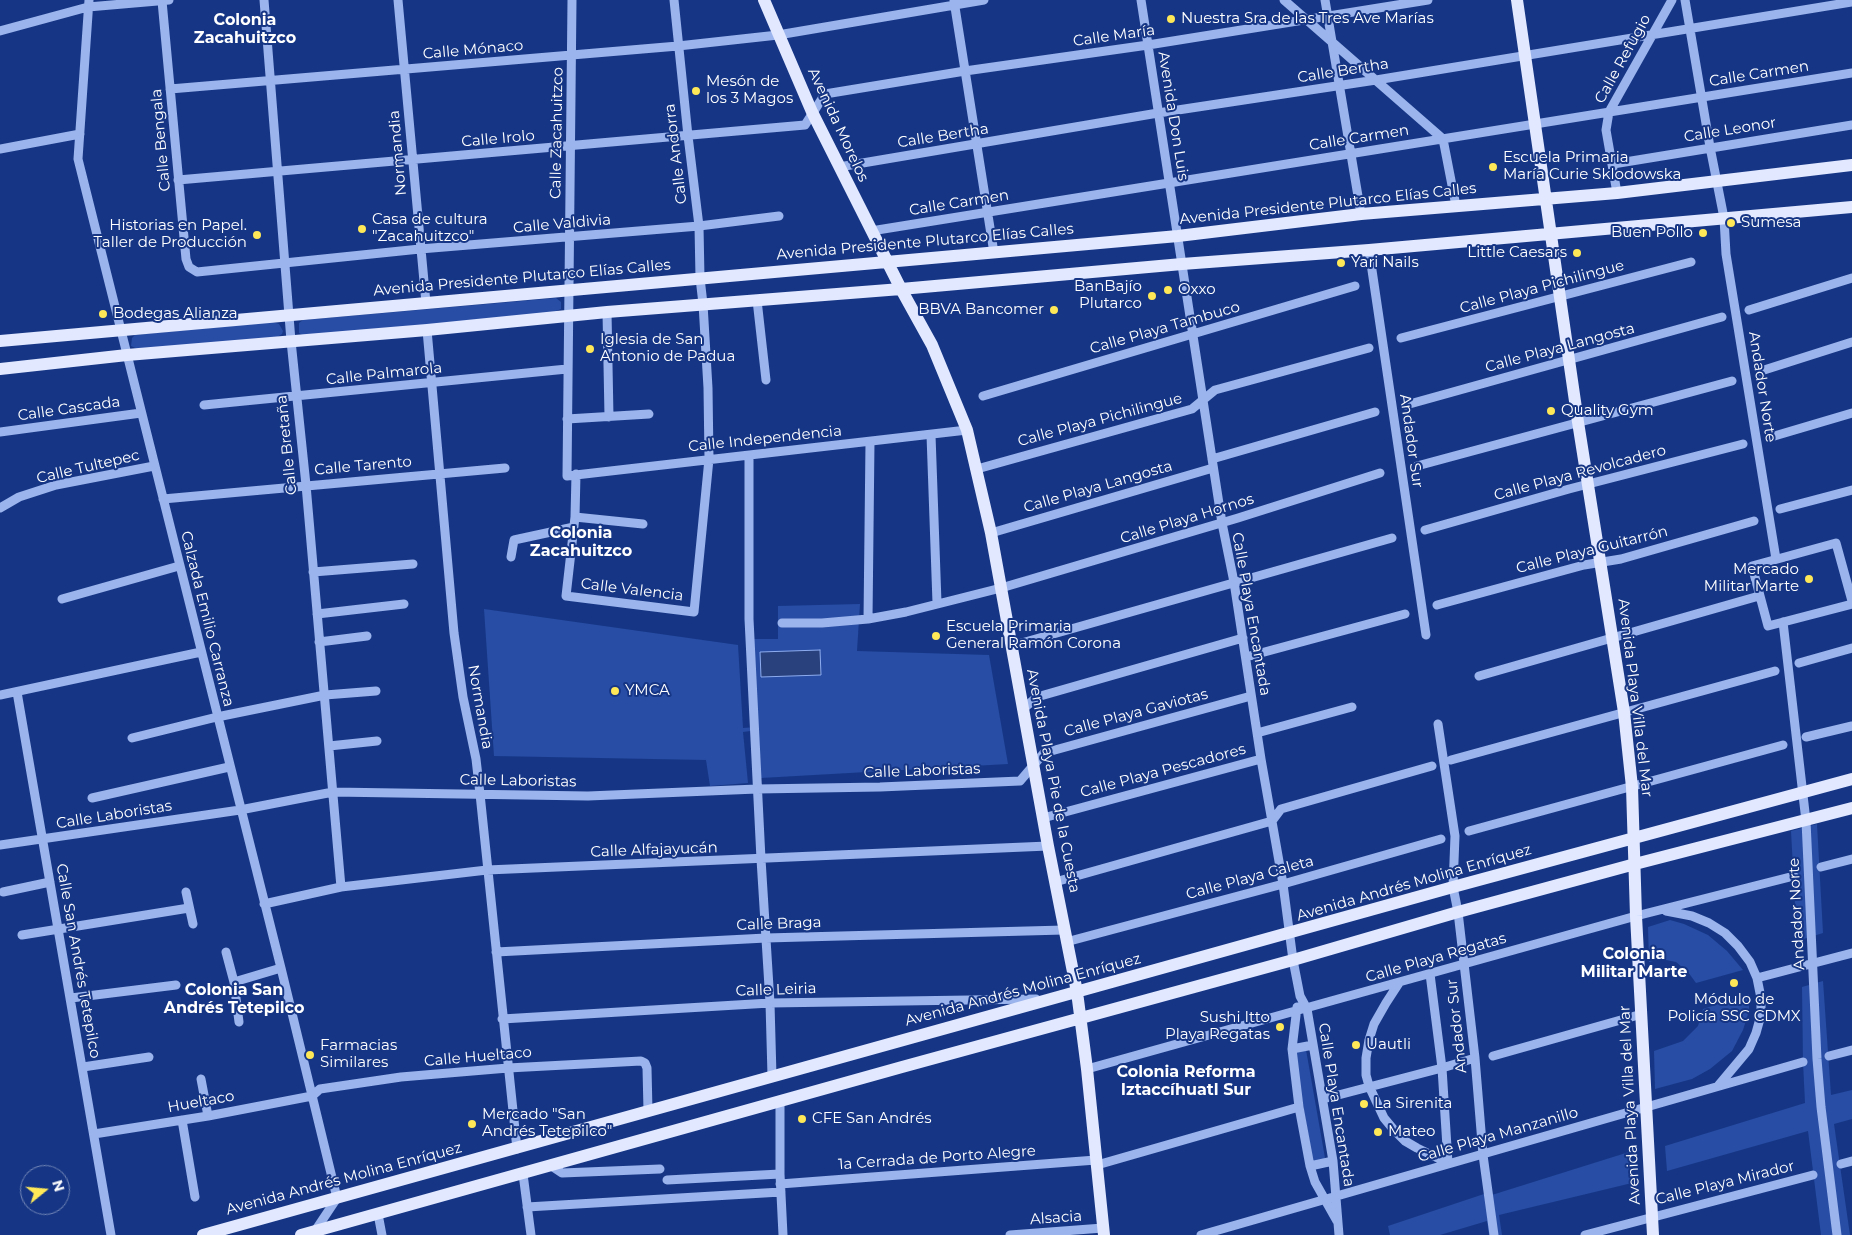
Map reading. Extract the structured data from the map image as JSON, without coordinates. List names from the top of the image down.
{
  "streets": {
    "main road": [
      "Avenida Morelos",
      "Avenida Presidente Plutarco Elías Calles",
      "Avenida Playa Villa del Mar",
      "Avenida Playa Pie de la Cuesta",
      "Avenida Andrés Molina Enríquez"
    ],
    "street": [
      "Calle María",
      "Calle Mónaco",
      "Calle Refugio",
      "Calle Bertha",
      "Calle Carmen",
      "Avenida Don Luis",
      "Calle Leonor",
      "Calle Zacahuitzco",
      "Calle Irolo",
      "Calle Bengala",
      "Normandia",
      "Calle Andorra",
      "Calle Valdivia",
      "Calle Playa Pichilingue",
      "Calle Playa Tambuco",
      "Calle Playa Langosta",
      "Calle Palmarola",
      "Andador Norte",
      "Calle Cascada",
      "Calle Independencia",
      "Andador Sur",
      "Calle Bretaña",
      "Calle Tarento",
      "Calle Tultepec",
      "Calle Playa Revolcadero",
      "Calle Playa Hornos",
      "Calle Playa Guitarrón",
      "Calle Valencia",
      "Calle Playa Encantada",
      "Calzada Emilio Carranza",
      "Calle Playa Gaviotas",
      "Calle Laboristas",
      "Calle Playa Pescadores",
      "Calle Alfajayucán",
      "Calle Playa Caleta",
      "Calle Braga",
      "Calle Playa Regatas",
      "Calle San Andrés Tetepilco",
      "Calle Leiria",
      "Calle Hueltaco",
      "Hueltaco",
      "Calle Playa Manzanillo",
      "1a Cerrada de Porto Alegre",
      "Calle Playa Mirador",
      "Alsacia"
    ]
  },
  "crossings": [
    ["Calle María", "Avenida Don Luis"],
    ["Calle María", "Avenida Morelos"],
    ["Calle María", "Calle Irolo"],
    ["Calle Mónaco", "Avenida Morelos"],
    ["Calle Mónaco", "Calle Zacahuitzco"],
    ["Calle Mónaco", "Calle Bengala"],
    ["Calle Mónaco", "Normandia"],
    ["Calle Mónaco", "Calle Andorra"],
    ["Calle Mónaco", "Calle Bretaña"],
    ["Calle Refugio", "Calle Bertha"],
    ["Calle Refugio", "Calle Carmen"],
    ["Calle Refugio", "Calle Leonor"],
    ["Calle Refugio", "Avenida Presidente Plutarco Elías Calles"],
    ["Calle Bertha", "Avenida Don Luis"],
    ["Calle Bertha", "Avenida Morelos"],
    ["Calle Bertha", "Andador Norte"],
    ["Calle Bertha", "Avenida Playa Villa del Mar"],
    ["Calle Carmen", "Avenida Don Luis"],
    ["Calle Carmen", "Avenida Morelos"],
    ["Calle Carmen", "Andador Norte"],
    ["Calle Carmen", "Avenida Playa Villa del Mar"],
    ["Avenida Don Luis", "Avenida Presidente Plutarco Elías Calles"],
    ["Avenida Don Luis", "Calle Playa Encantada"],
    ["Avenida Morelos", "Calle Irolo"],
    ["Avenida Morelos", "Avenida Presidente Plutarco Elías Calles"],
    ["Avenida Morelos", "Avenida Playa Pie de la Cuesta"],
    ["Calle Leonor", "Andador Norte"],
    ["Calle Zacahuitzco", "Calle Irolo"],
    ["Calle Zacahuitzco", "Avenida Presidente Plutarco Elías Calles"],
    ["Calle Zacahuitzco", "Calle Valdivia"],
    ["Calle Zacahuitzco", "Calle Palmarola"],
    ["Calle Zacahuitzco", "Calle Independencia"],
    ["Calle Zacahuitzco", "Calle Valencia"],
    ["Calle Irolo", "Calle Bengala"],
    ["Calle Irolo", "Normandia"],
    ["Calle Irolo", "Calle Andorra"],
    ["Calle Irolo", "Calle Bretaña"],
    ["Calle Bengala", "Calle Valdivia"],
    ["Normandia", "Avenida Presidente Plutarco Elías Calles"],
    ["Normandia", "Calle Valdivia"],
    ["Normandia", "Calle Palmarola"],
    ["Normandia", "Calle Tarento"],
    ["Normandia", "Calle Laboristas"],
    ["Normandia", "Calle Alfajayucán"],
    ["Normandia", "Avenida Andrés Molina Enríquez"],
    ["Normandia", "Calle Braga"],
    ["Normandia", "Calle Leiria"],
    ["Normandia", "Calle Hueltaco"],
    ["Calle Andorra", "Avenida Presidente Plutarco Elías Calles"],
    ["Calle Andorra", "Calle Valdivia"],
    ["Calle Andorra", "Calle Independencia"],
    ["Calle Andorra", "Calle Valencia"],
    ["Avenida Presidente Plutarco Elías Calles", "Andador Norte"],
    ["Avenida Presidente Plutarco Elías Calles", "Calle Bretaña"],
    ["Avenida Presidente Plutarco Elías Calles", "Calle Playa Encantada"],
    ["Avenida Presidente Plutarco Elías Calles", "Calzada Emilio Carranza"],
    ["Avenida Presidente Plutarco Elías Calles", "Avenida Playa Villa del Mar"],
    ["Avenida Presidente Plutarco Elías Calles", "Avenida Playa Pie de la Cuesta"],
    ["Calle Valdivia", "Calle Bretaña"],
    ["Calle Playa Pichilingue", "Calle Playa Encantada"],
    ["Calle Playa Pichilingue", "Avenida Playa Villa del Mar"],
    ["Calle Playa Pichilingue", "Avenida Playa Pie de la Cuesta"],
    ["Calle Playa Tambuco", "Calle Playa Encantada"],
    ["Calle Playa Langosta", "Calle Playa Encantada"],
    ["Calle Playa Langosta", "Avenida Playa Villa del Mar"],
    ["Calle Playa Langosta", "Avenida Playa Pie de la Cuesta"],
    ["Calle Palmarola", "Calle Bretaña"],
    ["Andador Norte", "Avenida Andrés Molina Enríquez"],
    ["Calle Cascada", "Calzada Emilio Carranza"],
    ["Calle Independencia", "Avenida Playa Pie de la Cuesta"],
    ["Andador Sur", "Avenida Andrés Molina Enríquez"],
    ["Andador Sur", "Calle Playa Regatas"],
    ["Andador Sur", "Calle Playa Manzanillo"],
    ["Calle Bretaña", "Calle Tarento"],
    ["Calle Bretaña", "Calle Laboristas"],
    ["Calle Bretaña", "Calle Alfajayucán"],
    ["Calle Tarento", "Calzada Emilio Carranza"],
    ["Calle Tultepec", "Calzada Emilio Carranza"],
    ["Calle Playa Revolcadero", "Avenida Playa Villa del Mar"],
    ["Calle Playa Hornos", "Calle Playa Encantada"],
    ["Calle Playa Hornos", "Avenida Playa Pie de la Cuesta"],
    ["Calle Playa Guitarrón", "Avenida Playa Villa del Mar"],
    ["Calle Playa Encantada", "Calle Playa Gaviotas"],
    ["Calle Playa Encantada", "Calle Playa Pescadores"],
    ["Calle Playa Encantada", "Calle Playa Caleta"],
    ["Calle Playa Encantada", "Avenida Andrés Molina Enríquez"],
    ["Calle Playa Encantada", "Calle Playa Regatas"],
    ["Calle Playa Encantada", "Calle Playa Manzanillo"],
    ["Calle Playa Encantada", "1a Cerrada de Porto Alegre"],
    ["Calzada Emilio Carranza", "Calle Laboristas"],
    ["Calzada Emilio Carranza", "Calle Alfajayucán"],
    ["Calzada Emilio Carranza", "Avenida Andrés Molina Enríquez"],
    ["Calzada Emilio Carranza", "Calle Hueltaco"],
    ["Calzada Emilio Carranza", "Hueltaco"],
    ["Avenida Playa Villa del Mar", "Avenida Andrés Molina Enríquez"],
    ["Avenida Playa Villa del Mar", "Calle Playa Regatas"],
    ["Avenida Playa Villa del Mar", "Calle Playa Manzanillo"],
    ["Avenida Playa Villa del Mar", "Calle Playa Mirador"],
    ["Calle Playa Gaviotas", "Calle Laboristas"],
    ["Calle Playa Gaviotas", "Avenida Playa Pie de la Cuesta"],
    ["Calle Laboristas", "Avenida Playa Pie de la Cuesta"],
    ["Calle Laboristas", "Calle San Andrés Tetepilco"],
    ["Calle Playa Pescadores", "Avenida Playa Pie de la Cuesta"],
    ["Avenida Playa Pie de la Cuesta", "Calle Alfajayucán"],
    ["Avenida Playa Pie de la Cuesta", "Calle Playa Caleta"],
    ["Avenida Playa Pie de la Cuesta", "Avenida Andrés Molina Enríquez"],
    ["Avenida Playa Pie de la Cuesta", "Calle Braga"],
    ["Avenida Playa Pie de la Cuesta", "Calle Playa Regatas"],
    ["Avenida Playa Pie de la Cuesta", "1a Cerrada de Porto Alegre"],
    ["Avenida Playa Pie de la Cuesta", "Alsacia"],
    ["Calle Playa Caleta", "Calle Braga"],
    ["Avenida Andrés Molina Enríquez", "Calle Leiria"],
    ["Avenida Andrés Molina Enríquez", "Calle Hueltaco"],
    ["Calle San Andrés Tetepilco", "Hueltaco"],
    ["Calle Hueltaco", "Hueltaco"]
  ],
  "districts": [
    "Colonia Zacahuitzco",
    "Colonia Zacahuitzco",
    "Colonia Militar Marte",
    "Colonia San Andrés Tetepilco",
    "Colonia Reforma Iztaccíhuatl Sur"
  ],
  "places": [
    "Nuestra Sra de las Tres Ave Marías",
    "Mesón de los 3 Magos",
    "Escuela Primaria María Curie Sklodowska",
    "Sumesa",
    "Casa de cultura \"Zacahuitzco\"",
    "Buen Pollo",
    "Historias en Papel. Taller de Producción",
    "Little Caesars",
    "Yari Nails",
    "Oxxo",
    "BanBajío Plutarco",
    "BBVA Bancomer",
    "Bodegas Alianza",
    "Iglesia de San Antonio de Padua",
    "Quality Gym",
    "Mercado Militar Marte",
    "Escuela Primaria General Ramón Corona",
    "YMCA",
    "Módulo de Policía SSC CDMX",
    "Sushi Itto Playa Regatas",
    "Uautli",
    "Farmacias Similares",
    "La Sirenita",
    "CFE San Andrés",
    "Mercado \"San Andrés Tetepilco\"",
    "Mateo"
  ],
  "north": "right"
}
